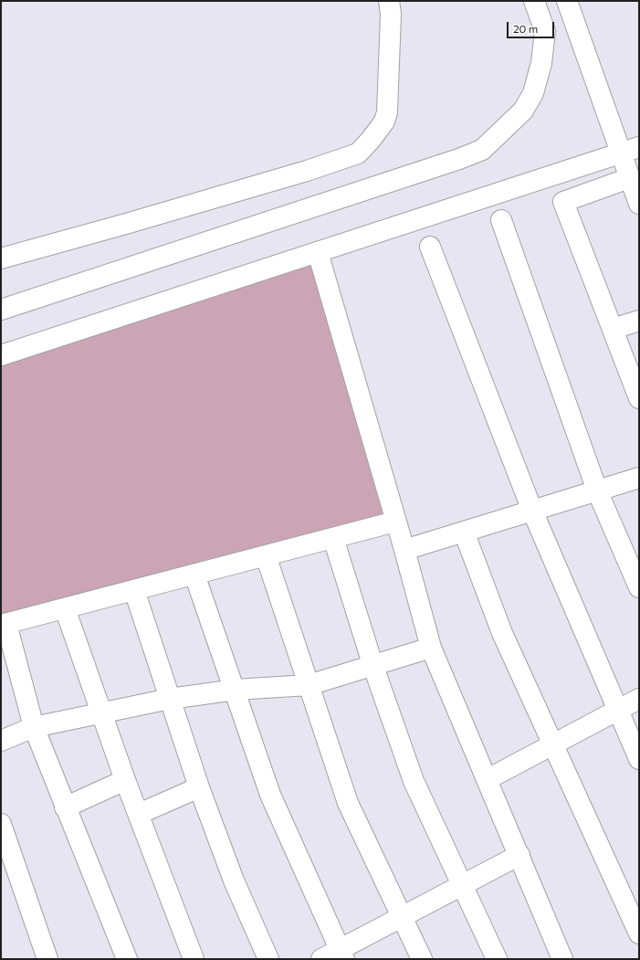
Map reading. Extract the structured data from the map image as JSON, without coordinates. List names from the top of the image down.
{
  "scale_bar": "20 m"
}
